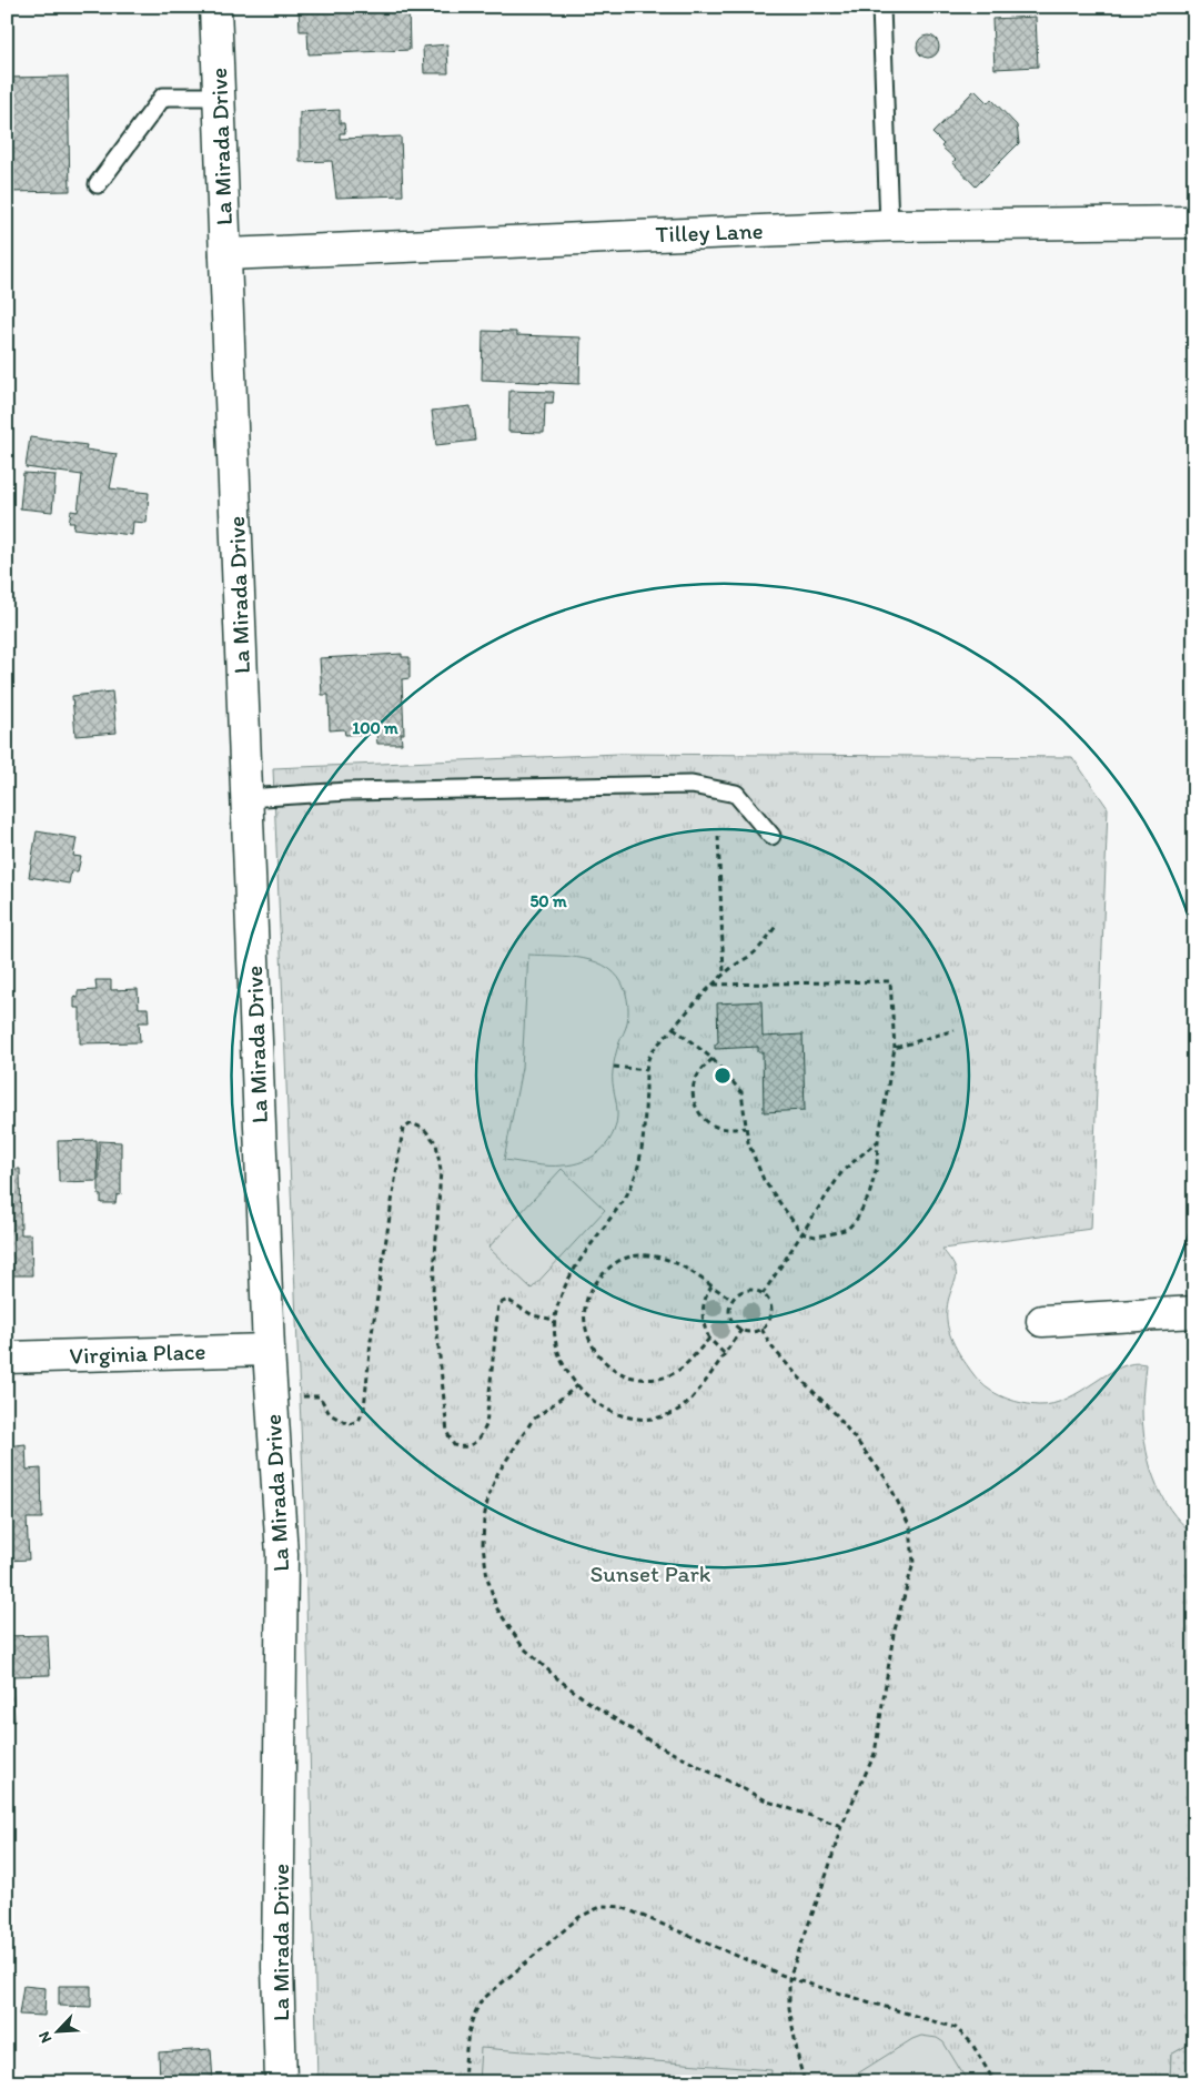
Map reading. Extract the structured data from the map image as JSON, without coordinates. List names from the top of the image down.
{
  "streets": {
    "street": ["La Mirada Drive", "Tilley Lane", "Virginia Place"]
  },
  "crossings": [
    ["La Mirada Drive", "Tilley Lane"],
    ["La Mirada Drive", "Virginia Place"]
  ],
  "parks": ["Sunset Park"],
  "north": "bottom left",
  "rings": ["100 m", "50 m"]
}
